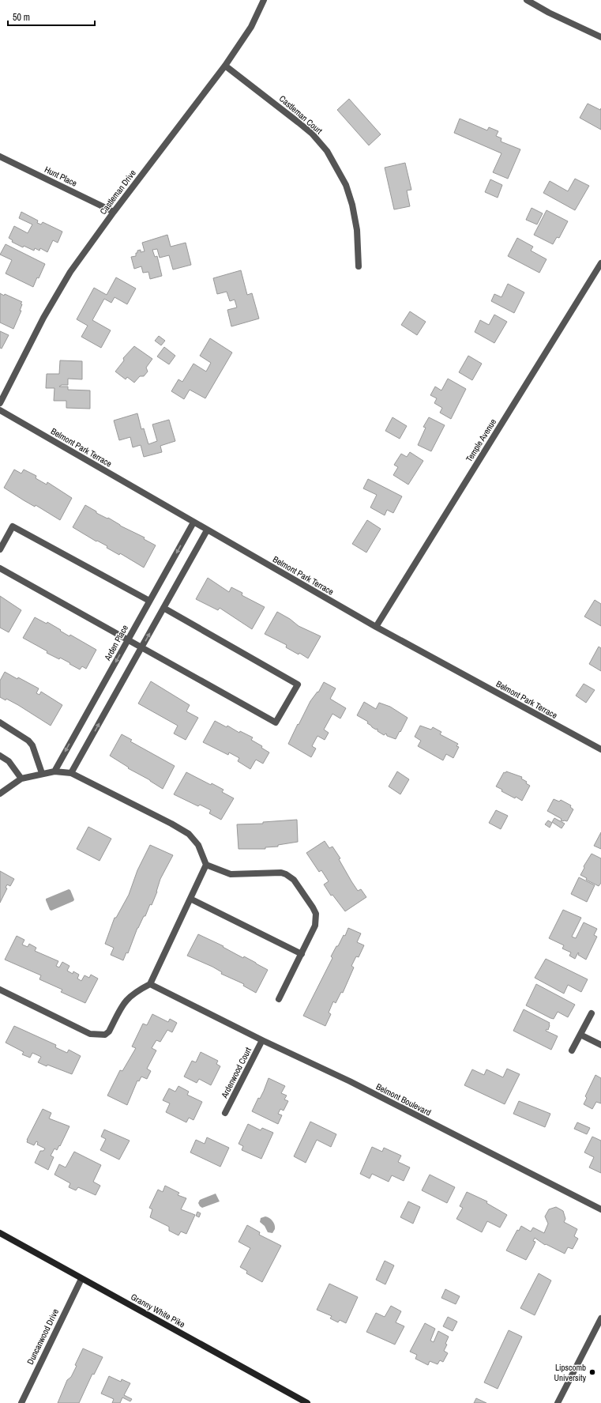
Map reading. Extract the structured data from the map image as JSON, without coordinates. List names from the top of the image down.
{
  "streets": {
    "main road": ["Granny White Pike"],
    "street": [
      "Castleman Court",
      "Hunt Place",
      "Castleman Drive",
      "Temple Avenue",
      "Belmont Park Terrace",
      "Arden Place",
      "Ardenwood Court",
      "Belmont Boulevard",
      "Duncanwood Drive"
    ]
  },
  "crossings": [
    ["Castleman Court", "Castleman Drive"],
    ["Hunt Place", "Castleman Drive"],
    ["Temple Avenue", "Belmont Park Terrace"],
    ["Belmont Park Terrace", "Arden Place"],
    ["Ardenwood Court", "Belmont Boulevard"],
    ["Granny White Pike", "Duncanwood Drive"]
  ],
  "places": ["Lipscomb University"],
  "scale_bar": "50 m"
}
